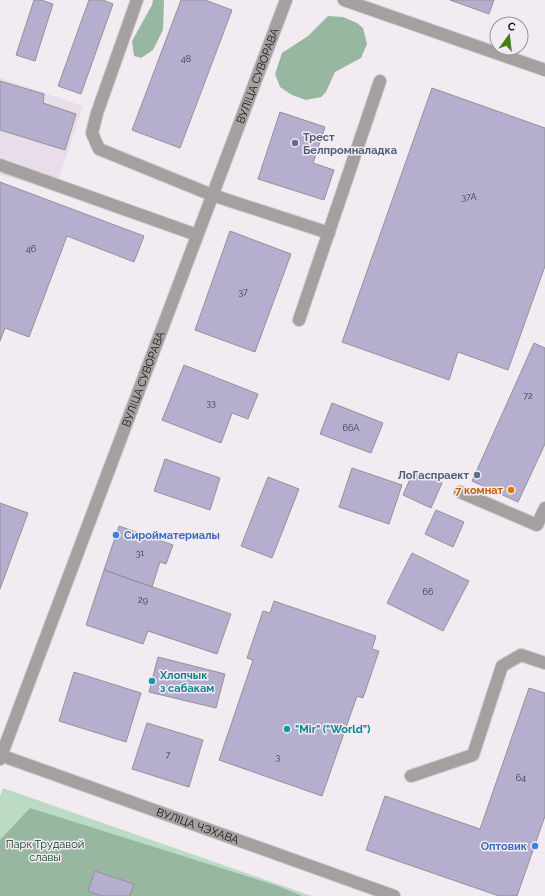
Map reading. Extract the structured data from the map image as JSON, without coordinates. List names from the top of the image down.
{
  "streets": {
    "street": ["ВУЛІЦА СУВОРАВА", "ВУЛІЦА ЧЭХАВА"]
  },
  "crossings": [
    ["ВУЛІЦА СУВОРАВА", "ВУЛІЦА ЧЭХАВА"]
  ],
  "parks": ["Парк Трудавой славы"],
  "places": [
    "Трест Белпромналадка",
    "ЛоГаспраект",
    "7 комнат",
    "Сиройматериалы",
    "Хлопчык з сабакам",
    "\"Mir\" (\"World\")",
    "Оптовик"
  ],
  "house_numbers": [
    "48",
    "37А",
    "46",
    "37",
    "72",
    "33",
    "66А",
    "31",
    "66",
    "29",
    "7",
    "3",
    "64"
  ],
  "north": "top"
}
